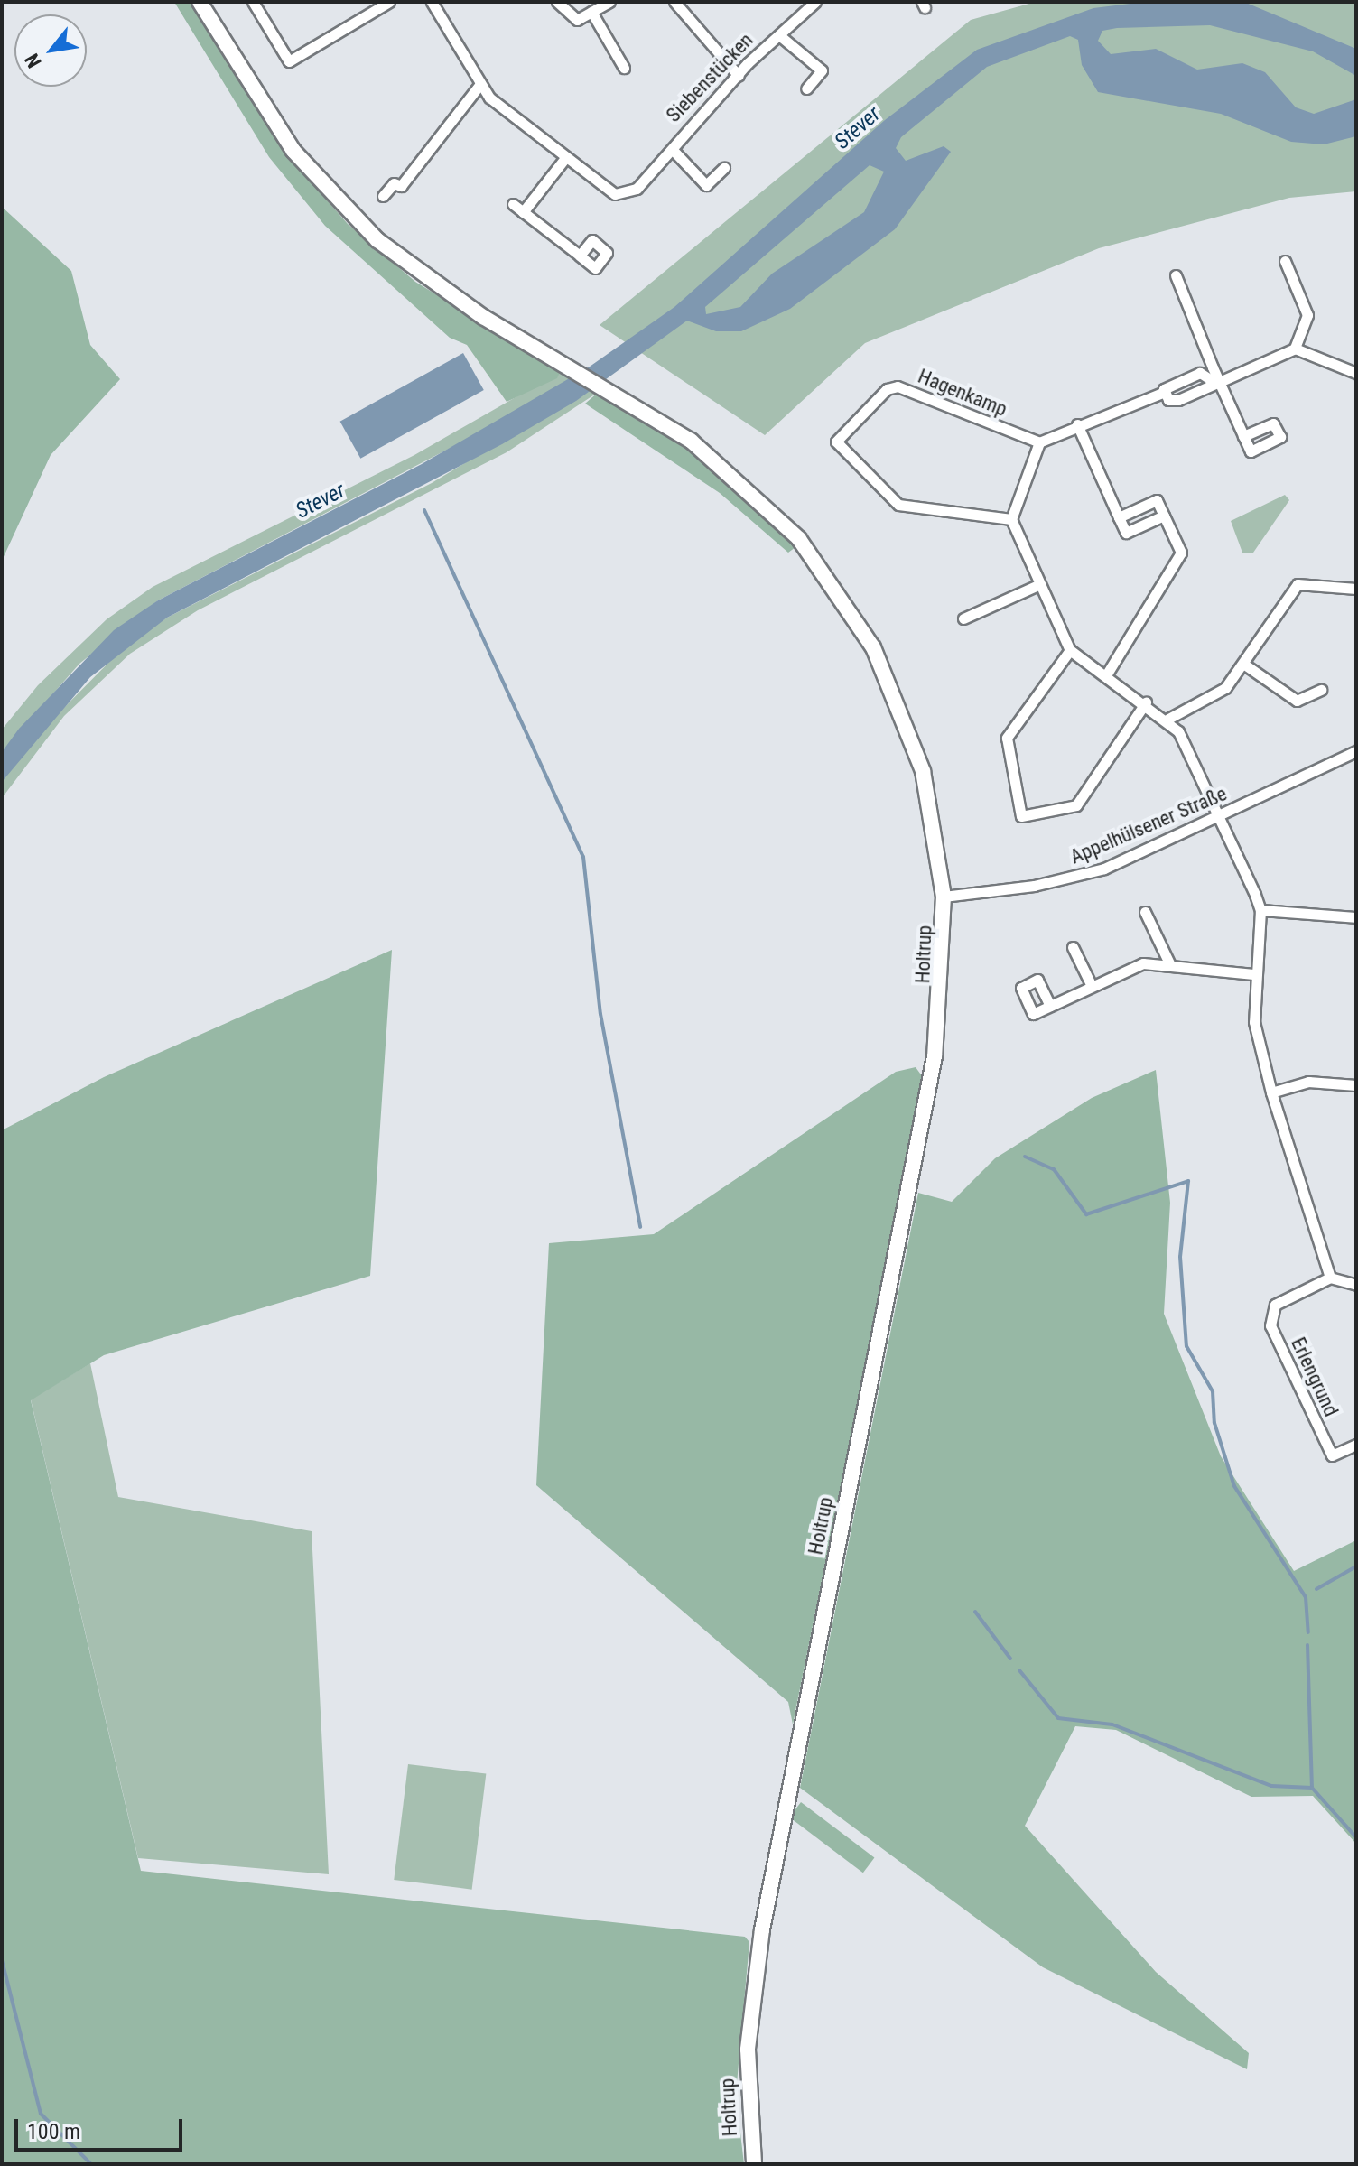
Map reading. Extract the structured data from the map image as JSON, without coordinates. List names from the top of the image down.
{
  "streets": {
    "main road": ["Holtrup"],
    "street": [
      "Siebenstücken",
      "Hagenkamp",
      "Appelhülsener Straße",
      "Erlengrund"
    ]
  },
  "crossings": [
    ["Appelhülsener Straße", "Holtrup"]
  ],
  "water": ["Stever"],
  "scale_bar": "100 m",
  "north": "bottom left"
}
